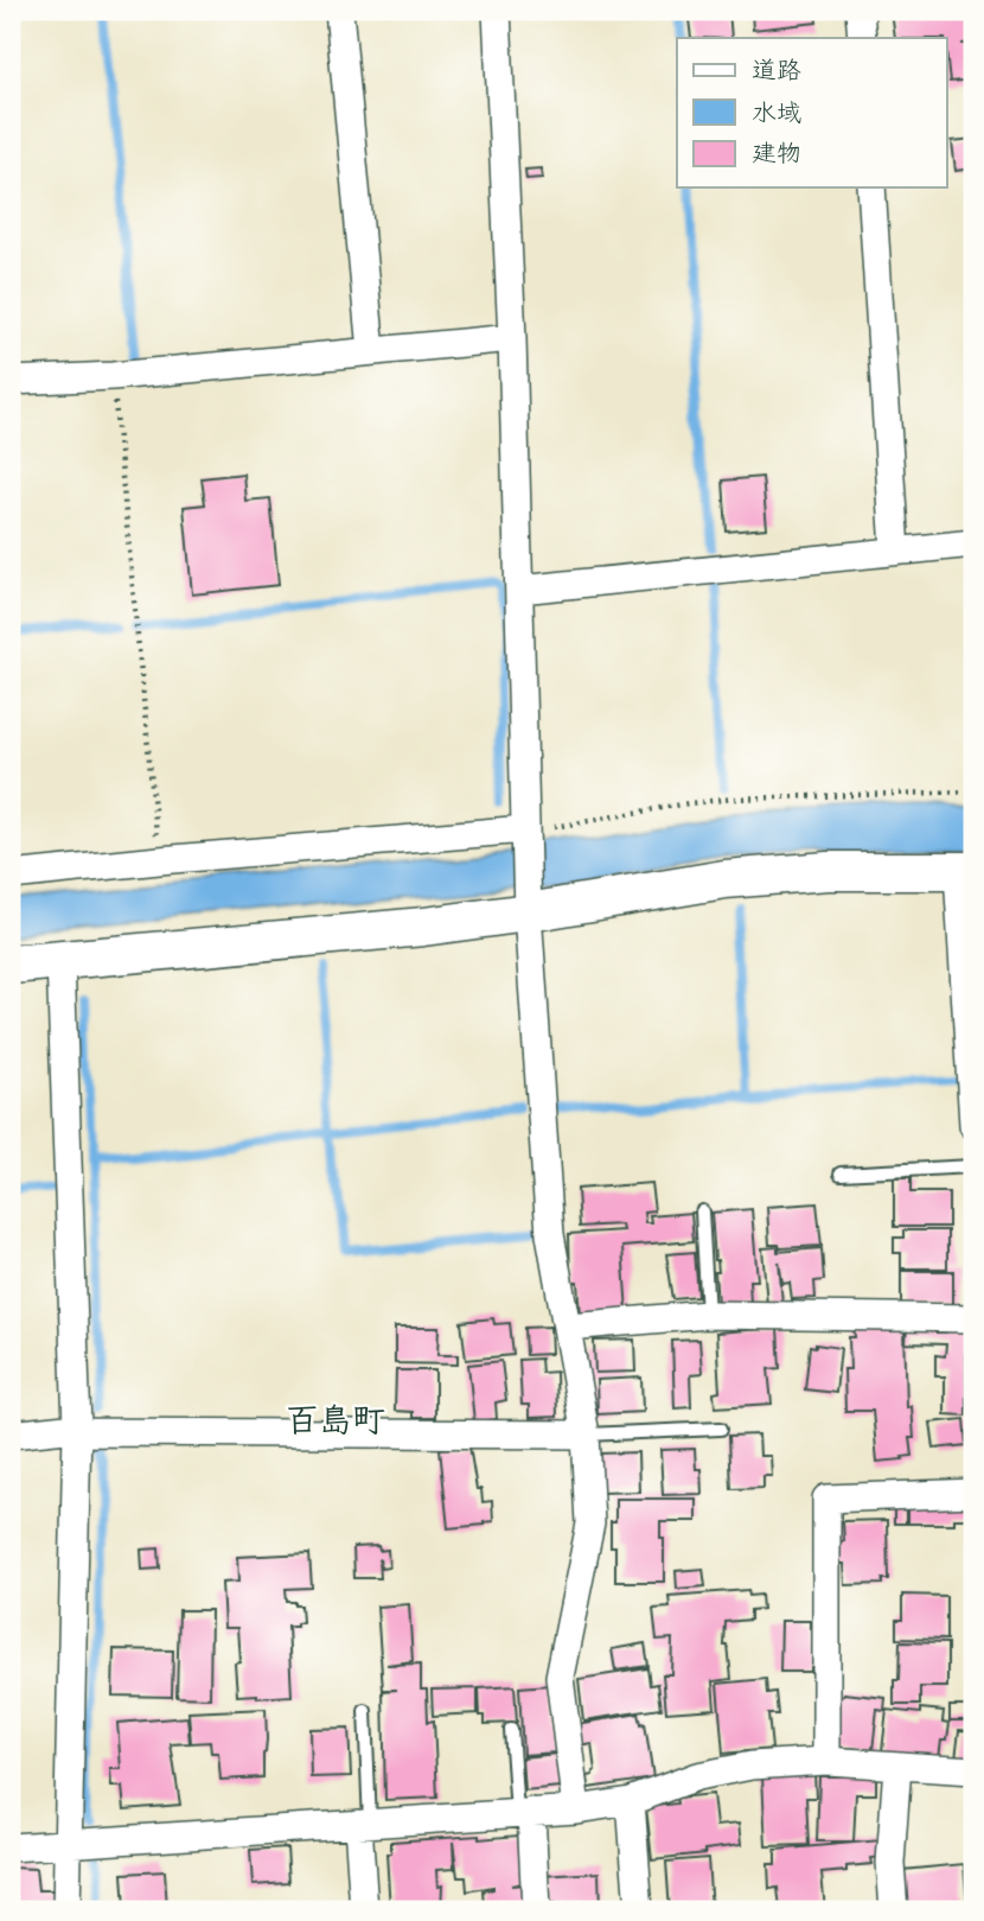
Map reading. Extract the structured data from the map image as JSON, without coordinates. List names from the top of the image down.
{
  "districts": ["百島町"],
  "legend": ["道路", "水域", "建物"]
}
